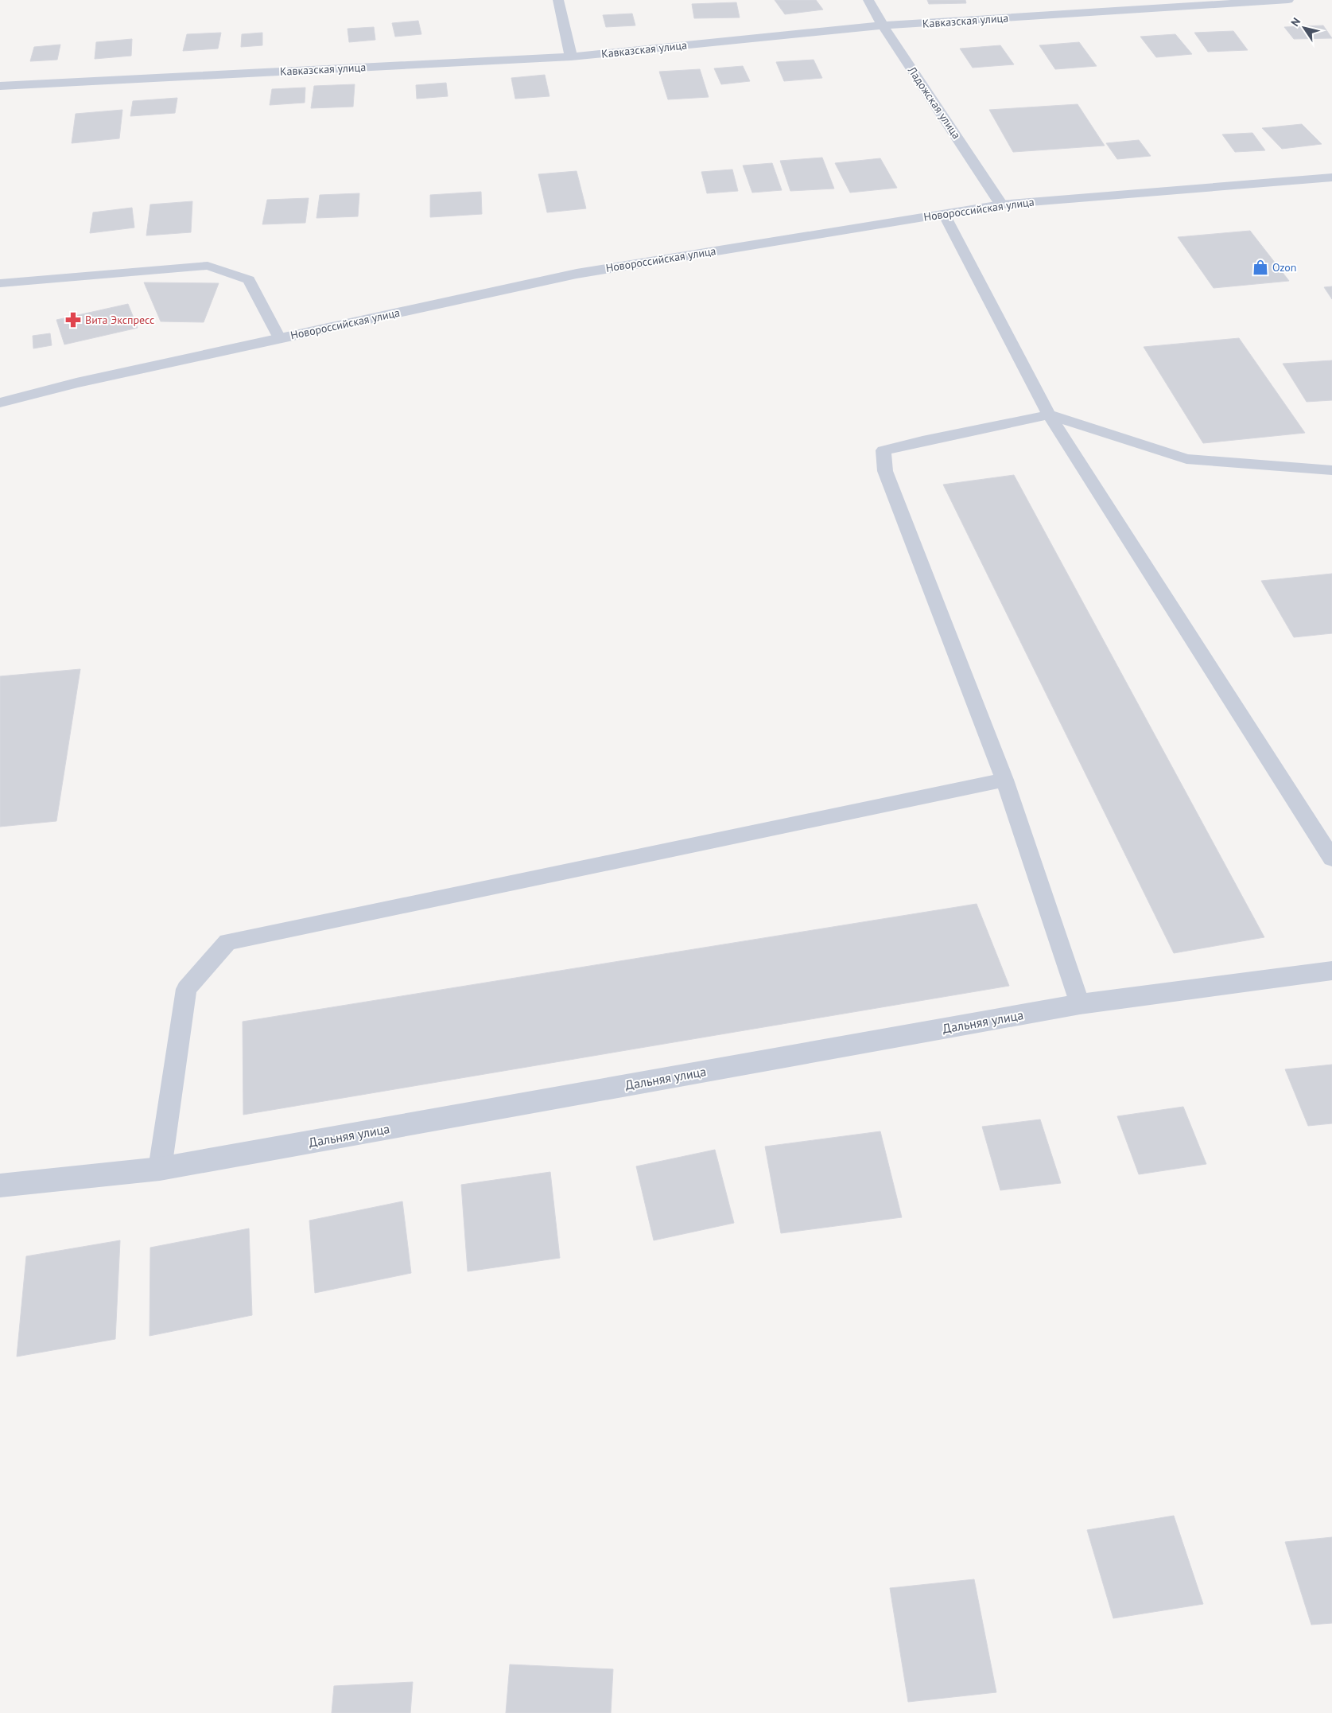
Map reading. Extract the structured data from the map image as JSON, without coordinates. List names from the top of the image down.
{
  "streets": {
    "street": [
      "Кавказская улица",
      "Ладожская улица",
      "Новороссийская улица",
      "Дальняя улица"
    ]
  },
  "crossings": [
    ["Кавказская улица", "Ладожская улица"],
    ["Ладожская улица", "Новороссийская улица"]
  ],
  "places": {
    "shop": ["Ozon"],
    "pharmacy": ["Вита Экспресс"]
  },
  "north": "top left"
}
